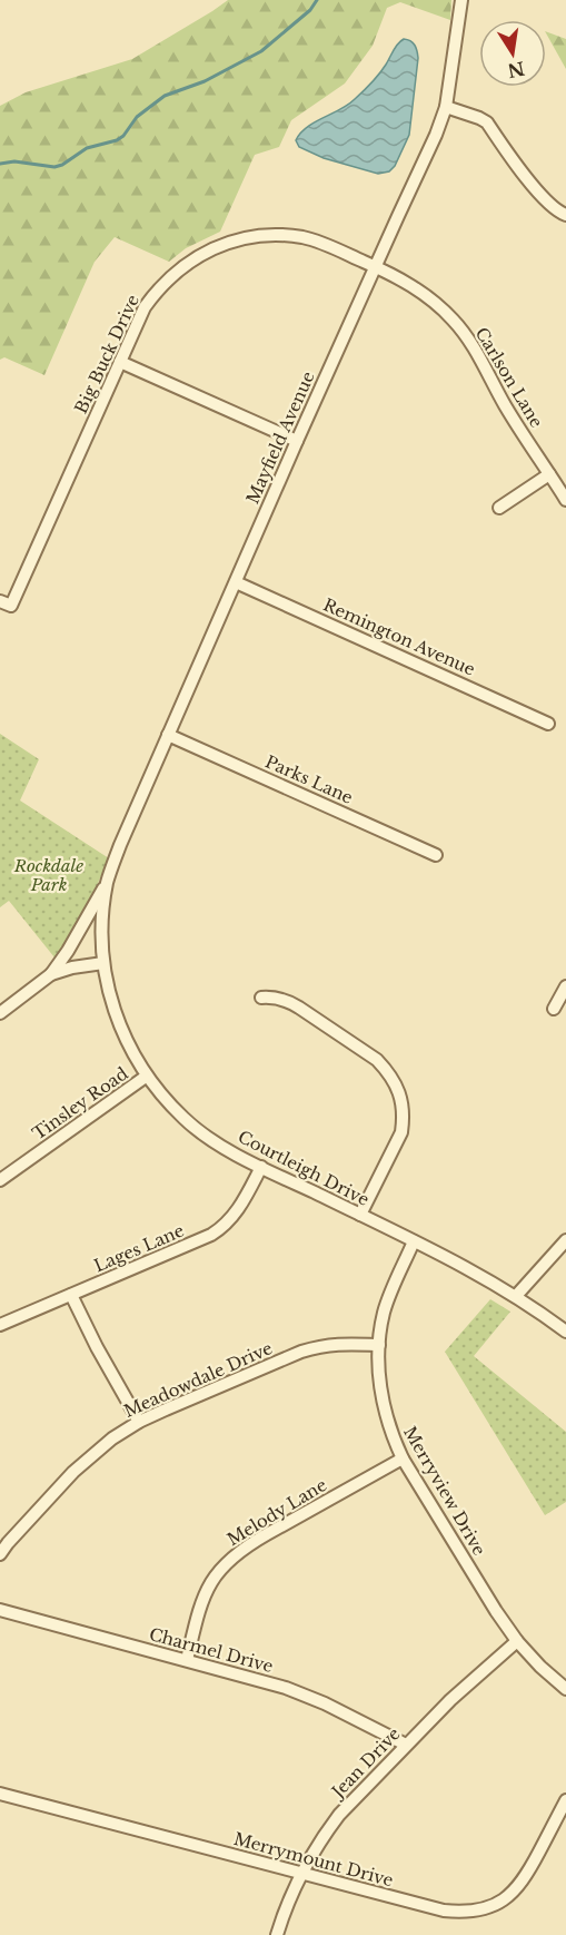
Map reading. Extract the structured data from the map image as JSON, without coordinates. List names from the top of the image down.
{
  "streets": {
    "street": [
      "Big Buck Drive",
      "Carlson Lane",
      "Mayfield Avenue",
      "Remington Avenue",
      "Parks Lane",
      "Tinsley Road",
      "Courtleigh Drive",
      "Lages Lane",
      "Meadowdale Drive",
      "Merryview Drive",
      "Melody Lane",
      "Charmel Drive",
      "Jean Drive",
      "Merrymount Drive"
    ]
  },
  "crossings": [
    ["Big Buck Drive", "Carlson Lane"],
    ["Big Buck Drive", "Mayfield Avenue"],
    ["Carlson Lane", "Mayfield Avenue"],
    ["Mayfield Avenue", "Remington Avenue"],
    ["Mayfield Avenue", "Parks Lane"],
    ["Mayfield Avenue", "Courtleigh Drive"],
    ["Tinsley Road", "Courtleigh Drive"],
    ["Courtleigh Drive", "Lages Lane"],
    ["Courtleigh Drive", "Merryview Drive"],
    ["Meadowdale Drive", "Merryview Drive"],
    ["Merryview Drive", "Melody Lane"],
    ["Merryview Drive", "Jean Drive"],
    ["Melody Lane", "Charmel Drive"],
    ["Charmel Drive", "Jean Drive"],
    ["Jean Drive", "Merrymount Drive"]
  ],
  "parks": ["Rockdale Park"],
  "north": "bottom"
}
